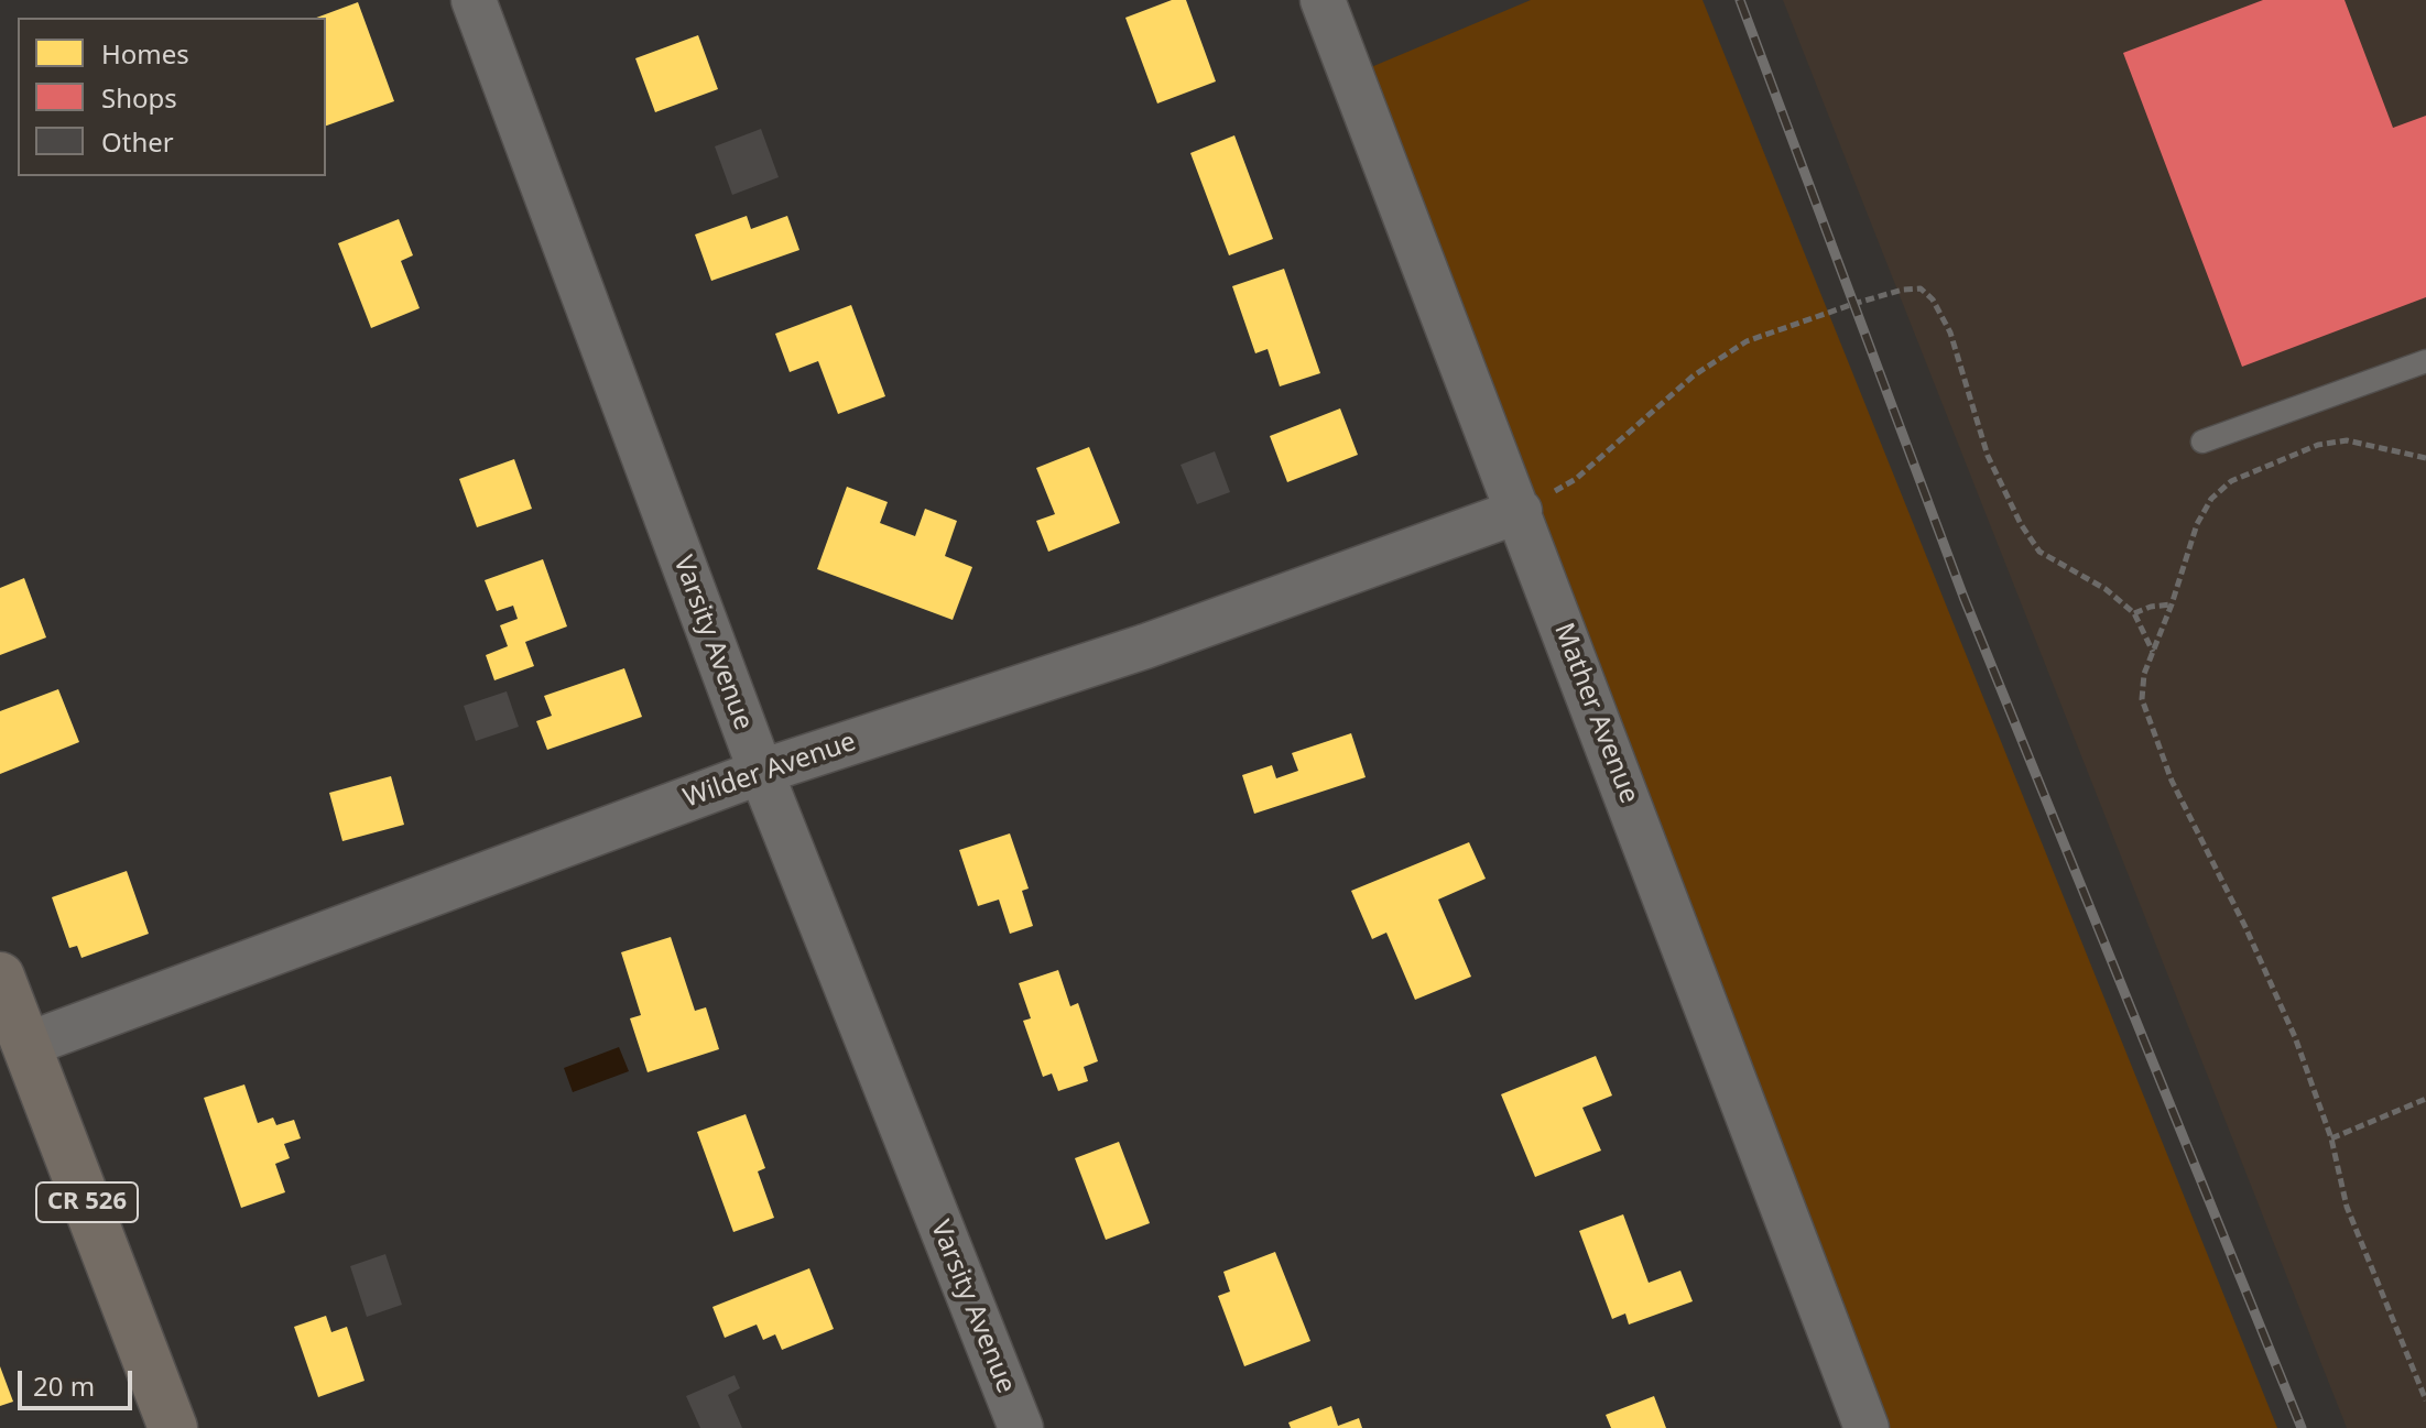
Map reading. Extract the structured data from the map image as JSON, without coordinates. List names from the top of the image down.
{
  "streets": {
    "main road": ["CR 526"],
    "street": ["Varsity Avenue", "Mather Avenue", "Wilder Avenue"]
  },
  "crossings": [
    ["Varsity Avenue", "Wilder Avenue"],
    ["Mather Avenue", "Wilder Avenue"],
    ["Wilder Avenue", "CR 526"]
  ],
  "legend": ["Homes", "Shops", "Other"],
  "scale_bar": "20 m"
}
